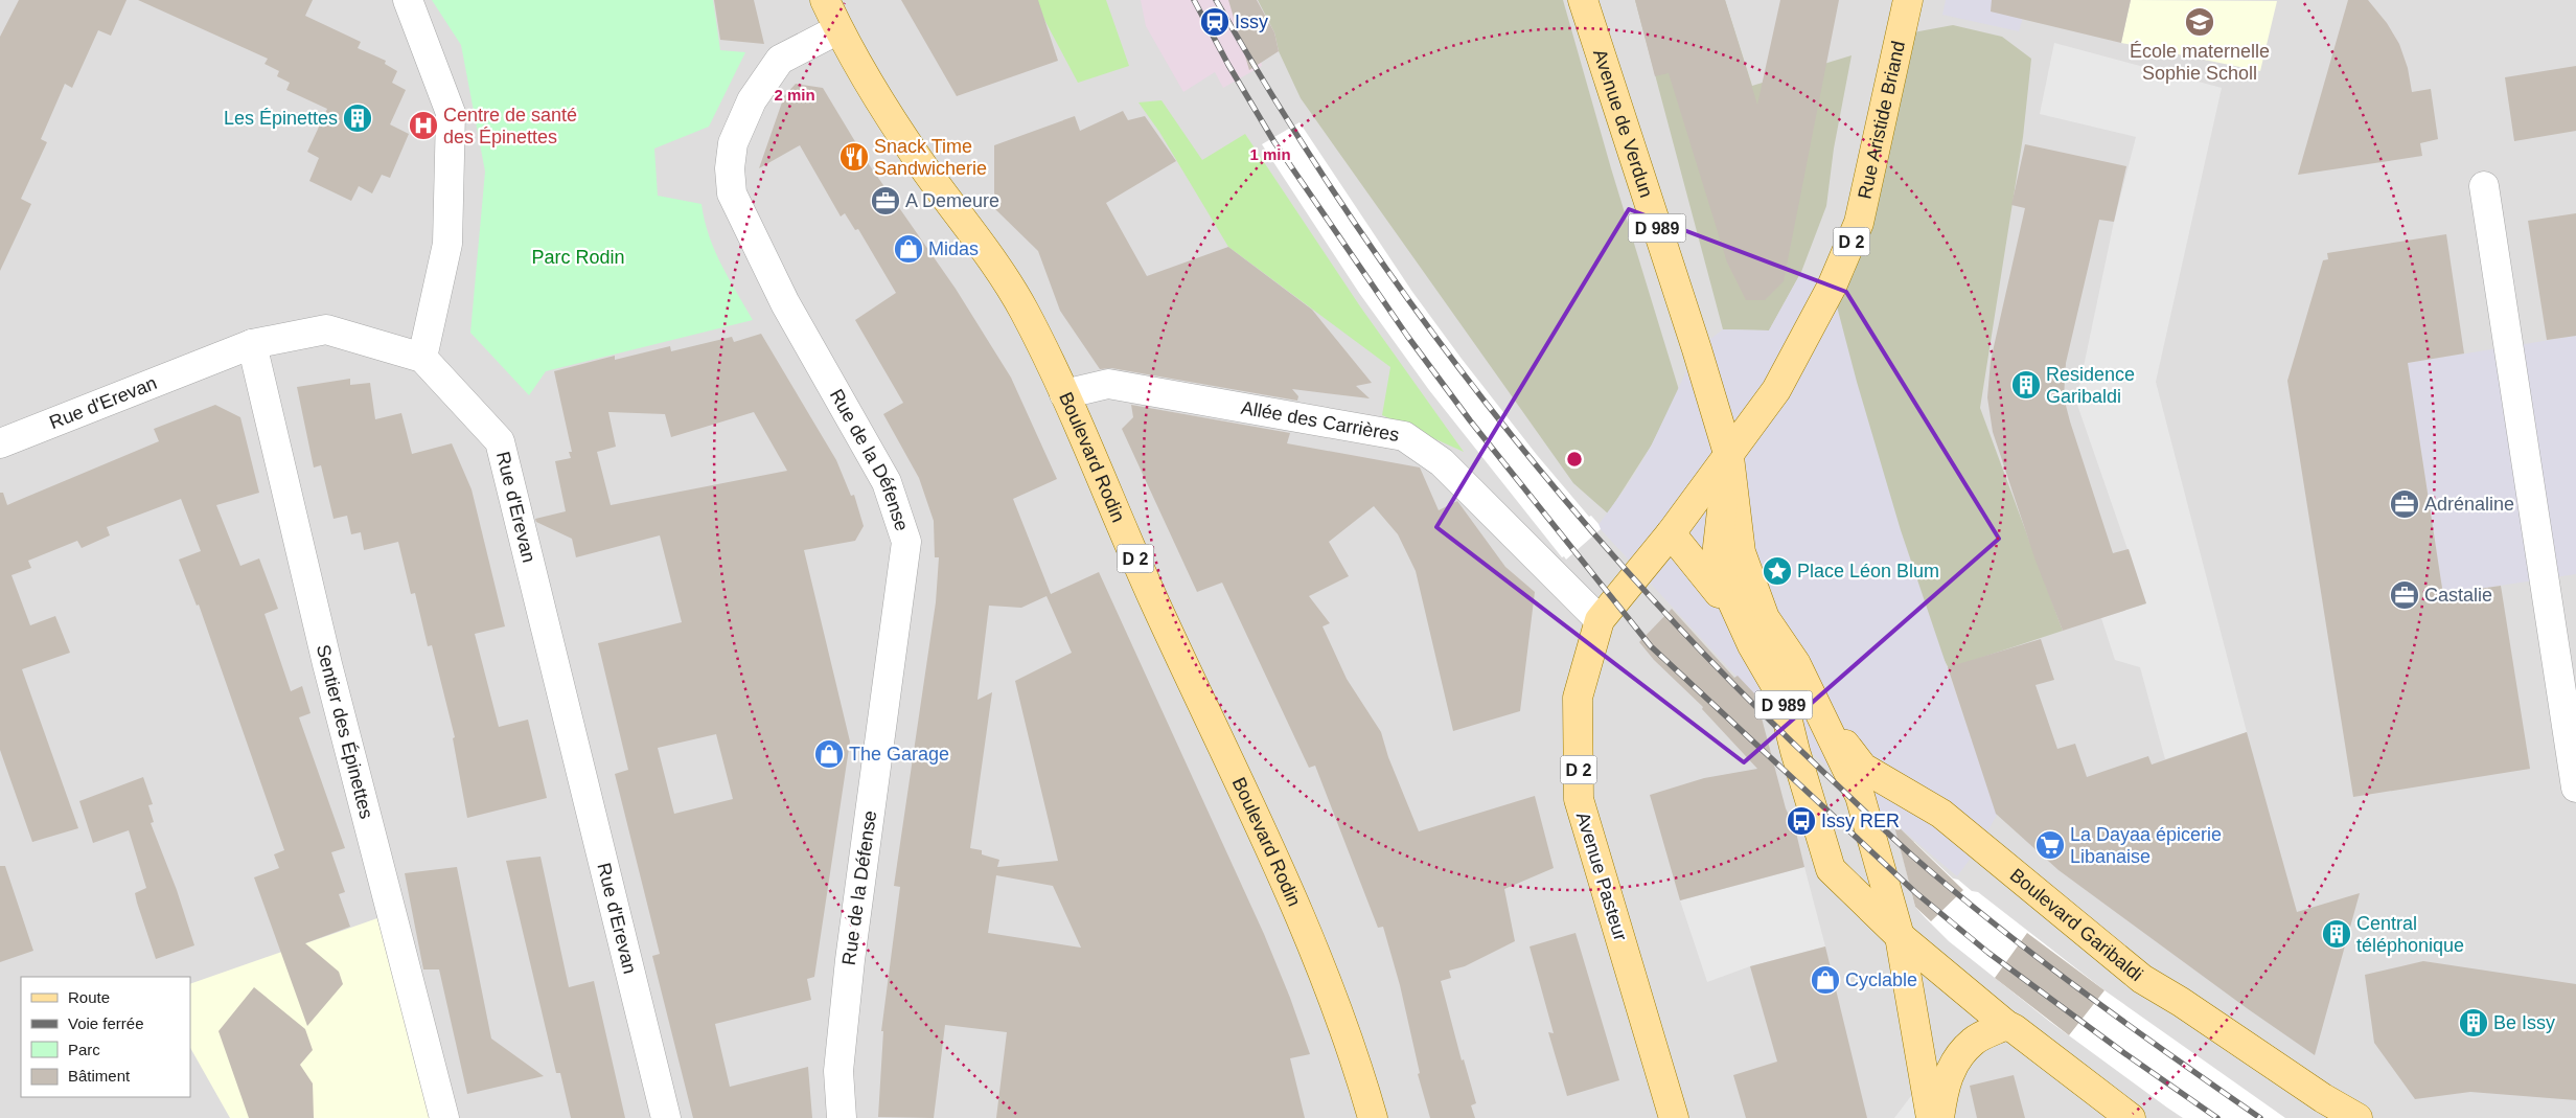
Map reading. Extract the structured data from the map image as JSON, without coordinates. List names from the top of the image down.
{
  "streets": {
    "main road": [
      "Rue Aristide Briand",
      "Avenue de Verdun",
      "D 989",
      "D 2",
      "Boulevard Rodin",
      "Avenue Pasteur",
      "Boulevard Garibaldi"
    ],
    "street": [
      "Rue d'Erevan",
      "Allée des Carrières",
      "Rue de la Défense",
      "Sentier des Épinettes"
    ]
  },
  "crossings": [
    ["Rue Aristide Briand", "Avenue de Verdun"],
    ["Rue Aristide Briand", "D 989"],
    ["Rue Aristide Briand", "Avenue Pasteur"],
    ["Avenue de Verdun", "D 989"],
    ["Avenue de Verdun", "Avenue Pasteur"],
    ["D 989", "Avenue Pasteur"],
    ["D 989", "Boulevard Garibaldi"],
    ["Rue d'Erevan", "Sentier des Épinettes"],
    ["Allée des Carrières", "Boulevard Rodin"],
    ["Allée des Carrières", "Avenue Pasteur"],
    ["Boulevard Rodin", "Rue de la Défense"]
  ],
  "parks": ["Parc Rodin"],
  "places": {
    "station": ["Issy"],
    "school or university": ["École maternelle Sophie Scholl"],
    "building": [
      "Les Épinettes",
      "Residence Garibaldi",
      "Central téléphonique",
      "Be Issy"
    ],
    "hospital": ["Centre de santé des Épinettes"],
    "restaurant": ["Snack Time Sandwicherie"],
    "office": ["A Demeure", "Adrénaline", "Castalie"],
    "shop": ["Midas", "The Garage", "Cyclable"],
    "place": ["Place Léon Blum"],
    "bus stop": ["Issy RER"],
    "supermarket": ["La Dayaa épicerie Libanaise"]
  },
  "legend": [
    "Route",
    "Voie ferrée",
    "Parc",
    "Bâtiment"
  ],
  "rings": ["2 min", "1 min"]
}
